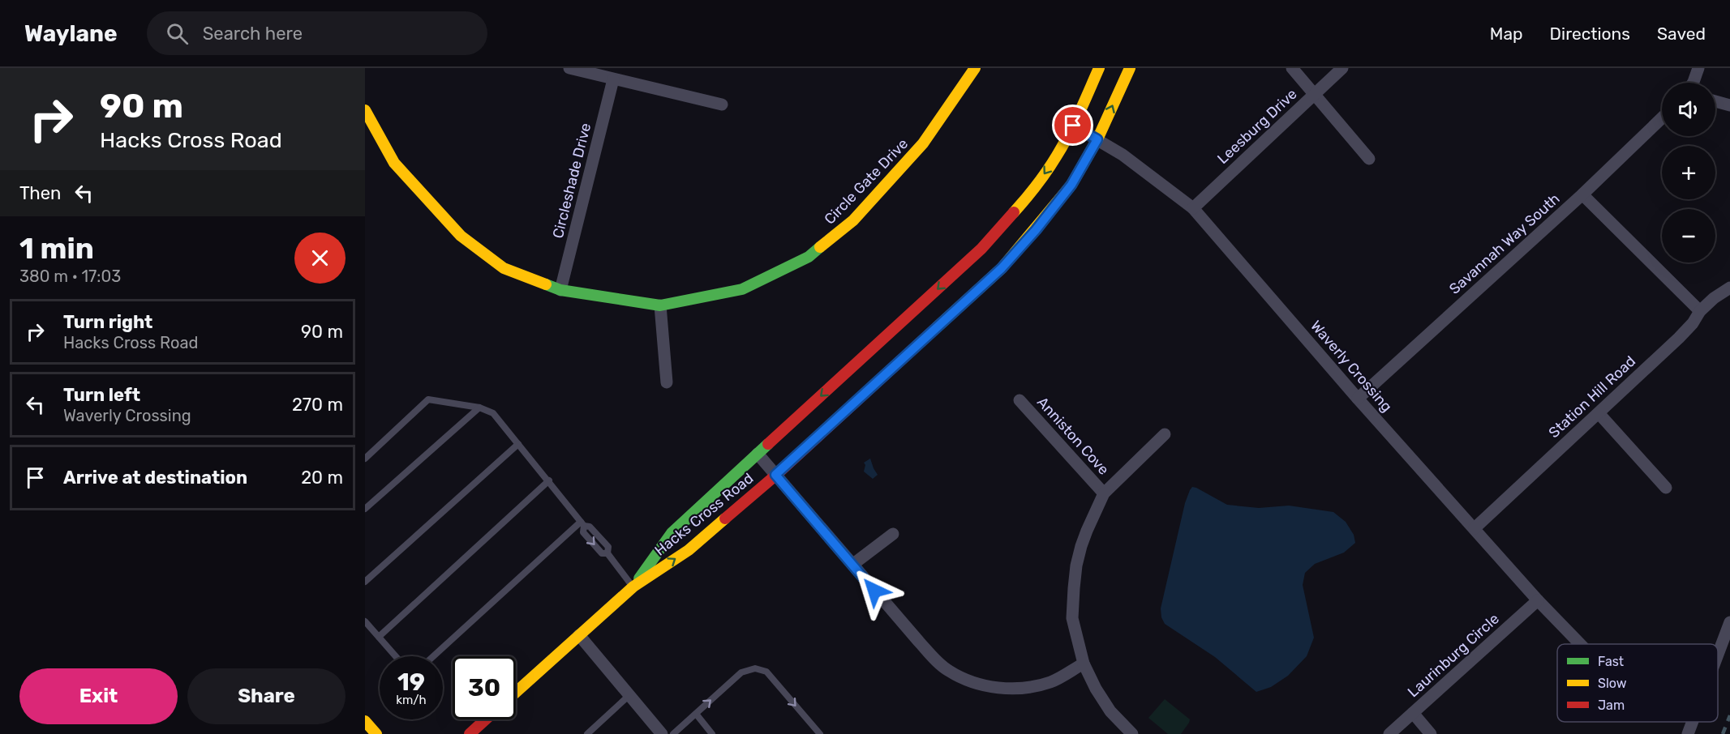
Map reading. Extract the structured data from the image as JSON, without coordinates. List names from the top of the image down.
{
  "streets": {
    "main road": ["Circle Gate Drive", "Hacks Cross Road"],
    "street": [
      "Leesburg Drive",
      "Circleshade Drive",
      "Savannah Way South",
      "Waverly Crossing",
      "Station Hill Road",
      "Anniston Cove",
      "Laurinburg Circle"
    ]
  },
  "crossings": [
    ["Leesburg Drive", "Waverly Crossing"],
    ["Circleshade Drive", "Circle Gate Drive"],
    ["Savannah Way South", "Waverly Crossing"],
    ["Waverly Crossing", "Station Hill Road"],
    ["Waverly Crossing", "Hacks Cross Road"],
    ["Waverly Crossing", "Laurinburg Circle"]
  ],
  "legend": ["Fast", "Slow", "Jam"],
  "page": {
    "header": "Waylane",
    "search": "Search here",
    "nav": ["Map", "Directions", "Saved"],
    "turn": ["90 m", "Hacks Cross Road"],
    "map_buttons": ["+", "−"],
    "then": "Then",
    "heading": ["1 min", "380 m · 17:03"],
    "list": [
      {
        "name": "Turn right",
        "note": "Hacks Cross Road",
        "value": "90 m"
      },
      {
        "name": "Turn left",
        "note": "Waverly Crossing",
        "value": "270 m"
      },
      {
        "name": "Arrive at destination",
        "value": "20 m"
      }
    ],
    "speed": "19 km/h",
    "limit": "30",
    "buttons": ["Exit", "Share"]
  }
}
